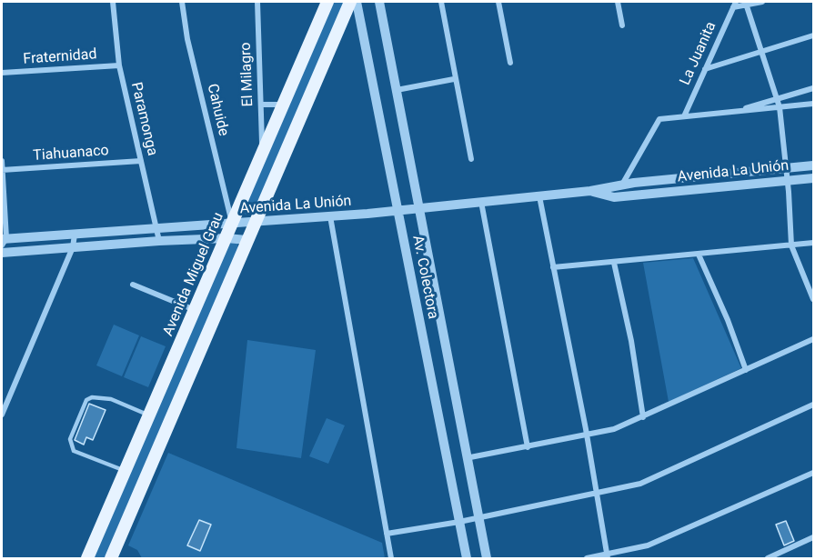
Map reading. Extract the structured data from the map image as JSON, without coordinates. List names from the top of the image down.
{
  "streets": {
    "main road": ["Avenida Miguel Grau"],
    "street": [
      "La Juanita",
      "Fraternidad",
      "El Milagro",
      "Cahuide",
      "Paramonga",
      "Tiahuanaco",
      "Avenida La Unión",
      "Av. Colectora"
    ]
  },
  "crossings": [
    ["Fraternidad", "Paramonga"],
    ["El Milagro", "Avenida Miguel Grau"],
    ["Cahuide", "Avenida La Unión"],
    ["Cahuide", "Avenida Miguel Grau"],
    ["Paramonga", "Tiahuanaco"],
    ["Paramonga", "Avenida La Unión"],
    ["Avenida La Unión", "Avenida Miguel Grau"],
    ["Avenida La Unión", "Av. Colectora"]
  ]
}
